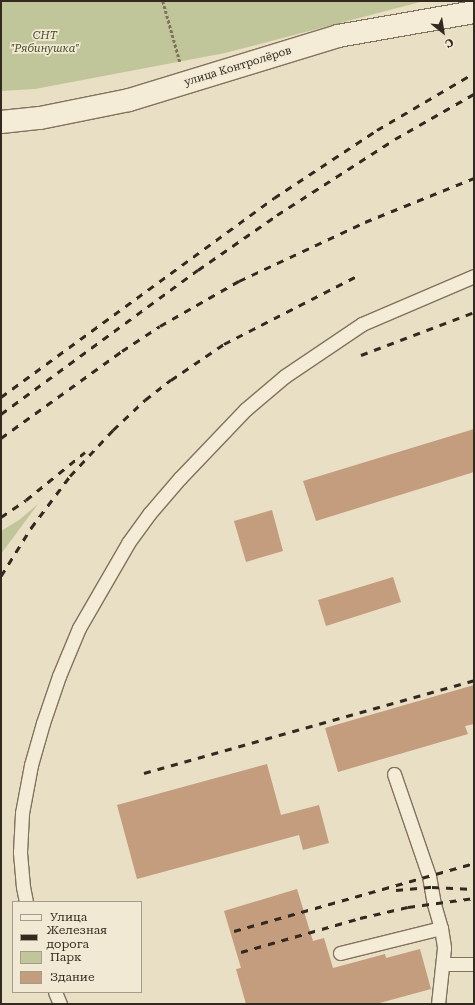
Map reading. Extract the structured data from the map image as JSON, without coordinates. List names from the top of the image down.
{
  "streets": {
    "street": ["улица Контролёров"]
  },
  "parks": ["СНТ \"Рябинушка\""],
  "legend": [
    "Улица",
    "Железная дорога",
    "Парк",
    "Здание"
  ],
  "north": "bottom right"
}
